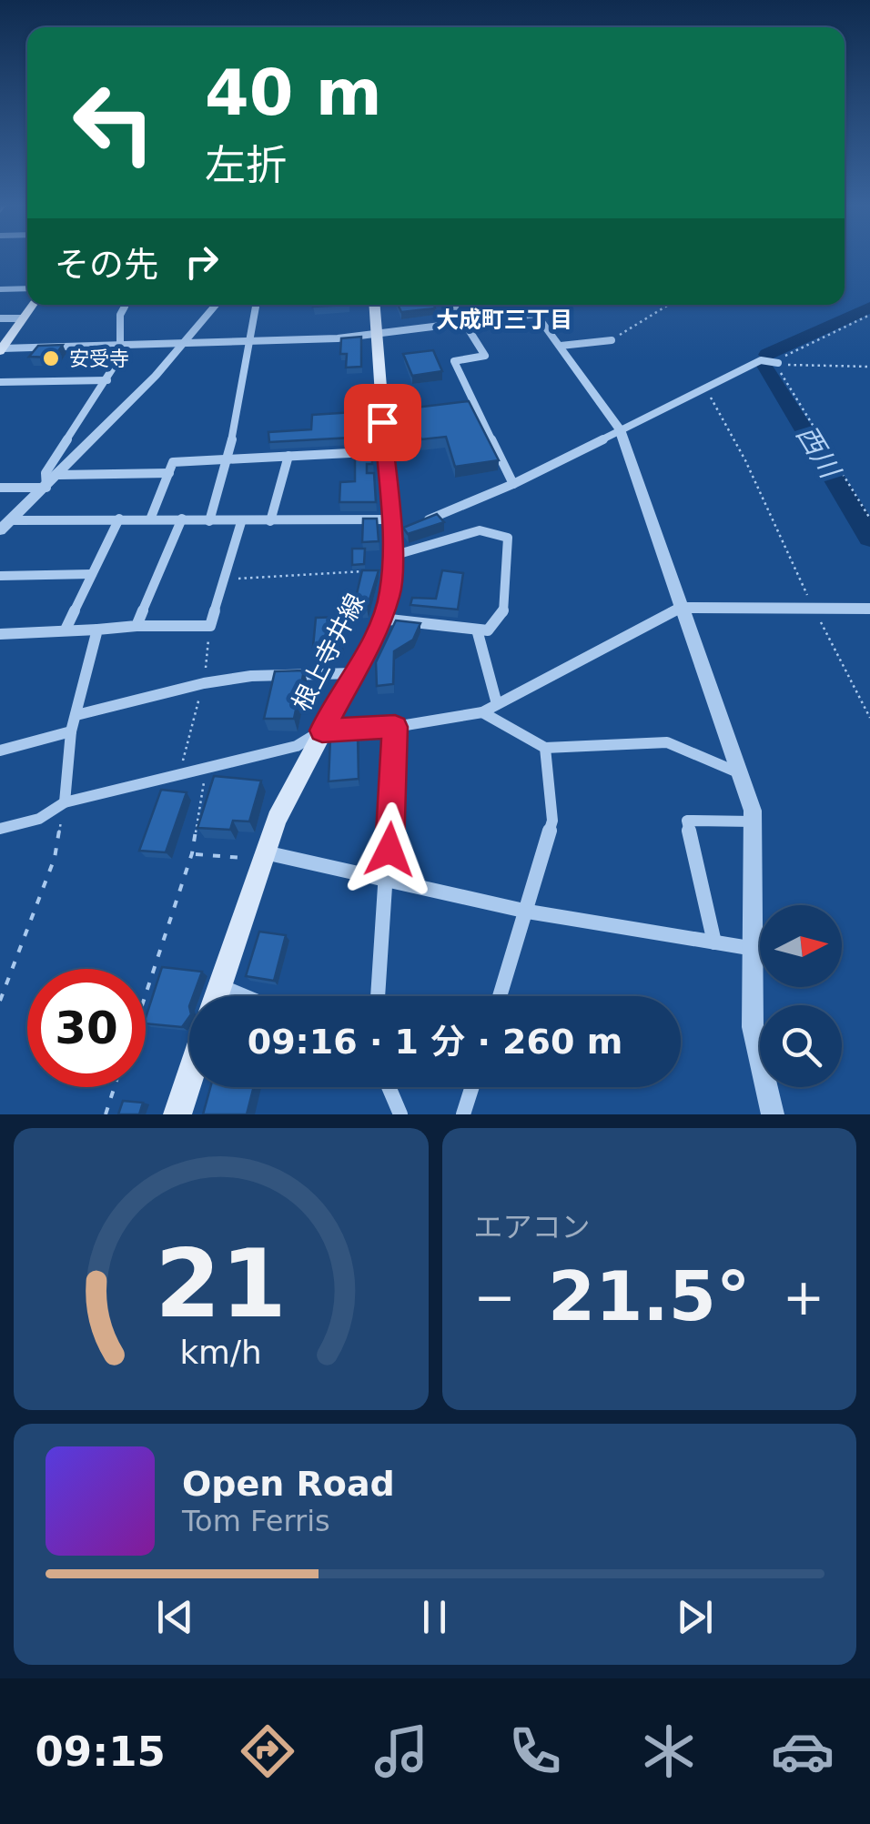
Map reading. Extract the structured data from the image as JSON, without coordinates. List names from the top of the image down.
{
  "streets": {
    "main road": ["根上寺井線"]
  },
  "districts": ["大成町三丁目"],
  "water": ["西川"],
  "places": ["安受寺"],
  "north": "right",
  "page": {
    "turn": ["40 m", "左折"],
    "then": "その先",
    "limit": "30",
    "trip": "09:16 · 1 分 · 260 m",
    "tile": "エアコン",
    "heat": ["−", "21.5°", "+"],
    "song": ["Open Road", "Tom Ferris"],
    "tabs": "09:15",
    "gauge": ["21", "km/h"]
  }
}
